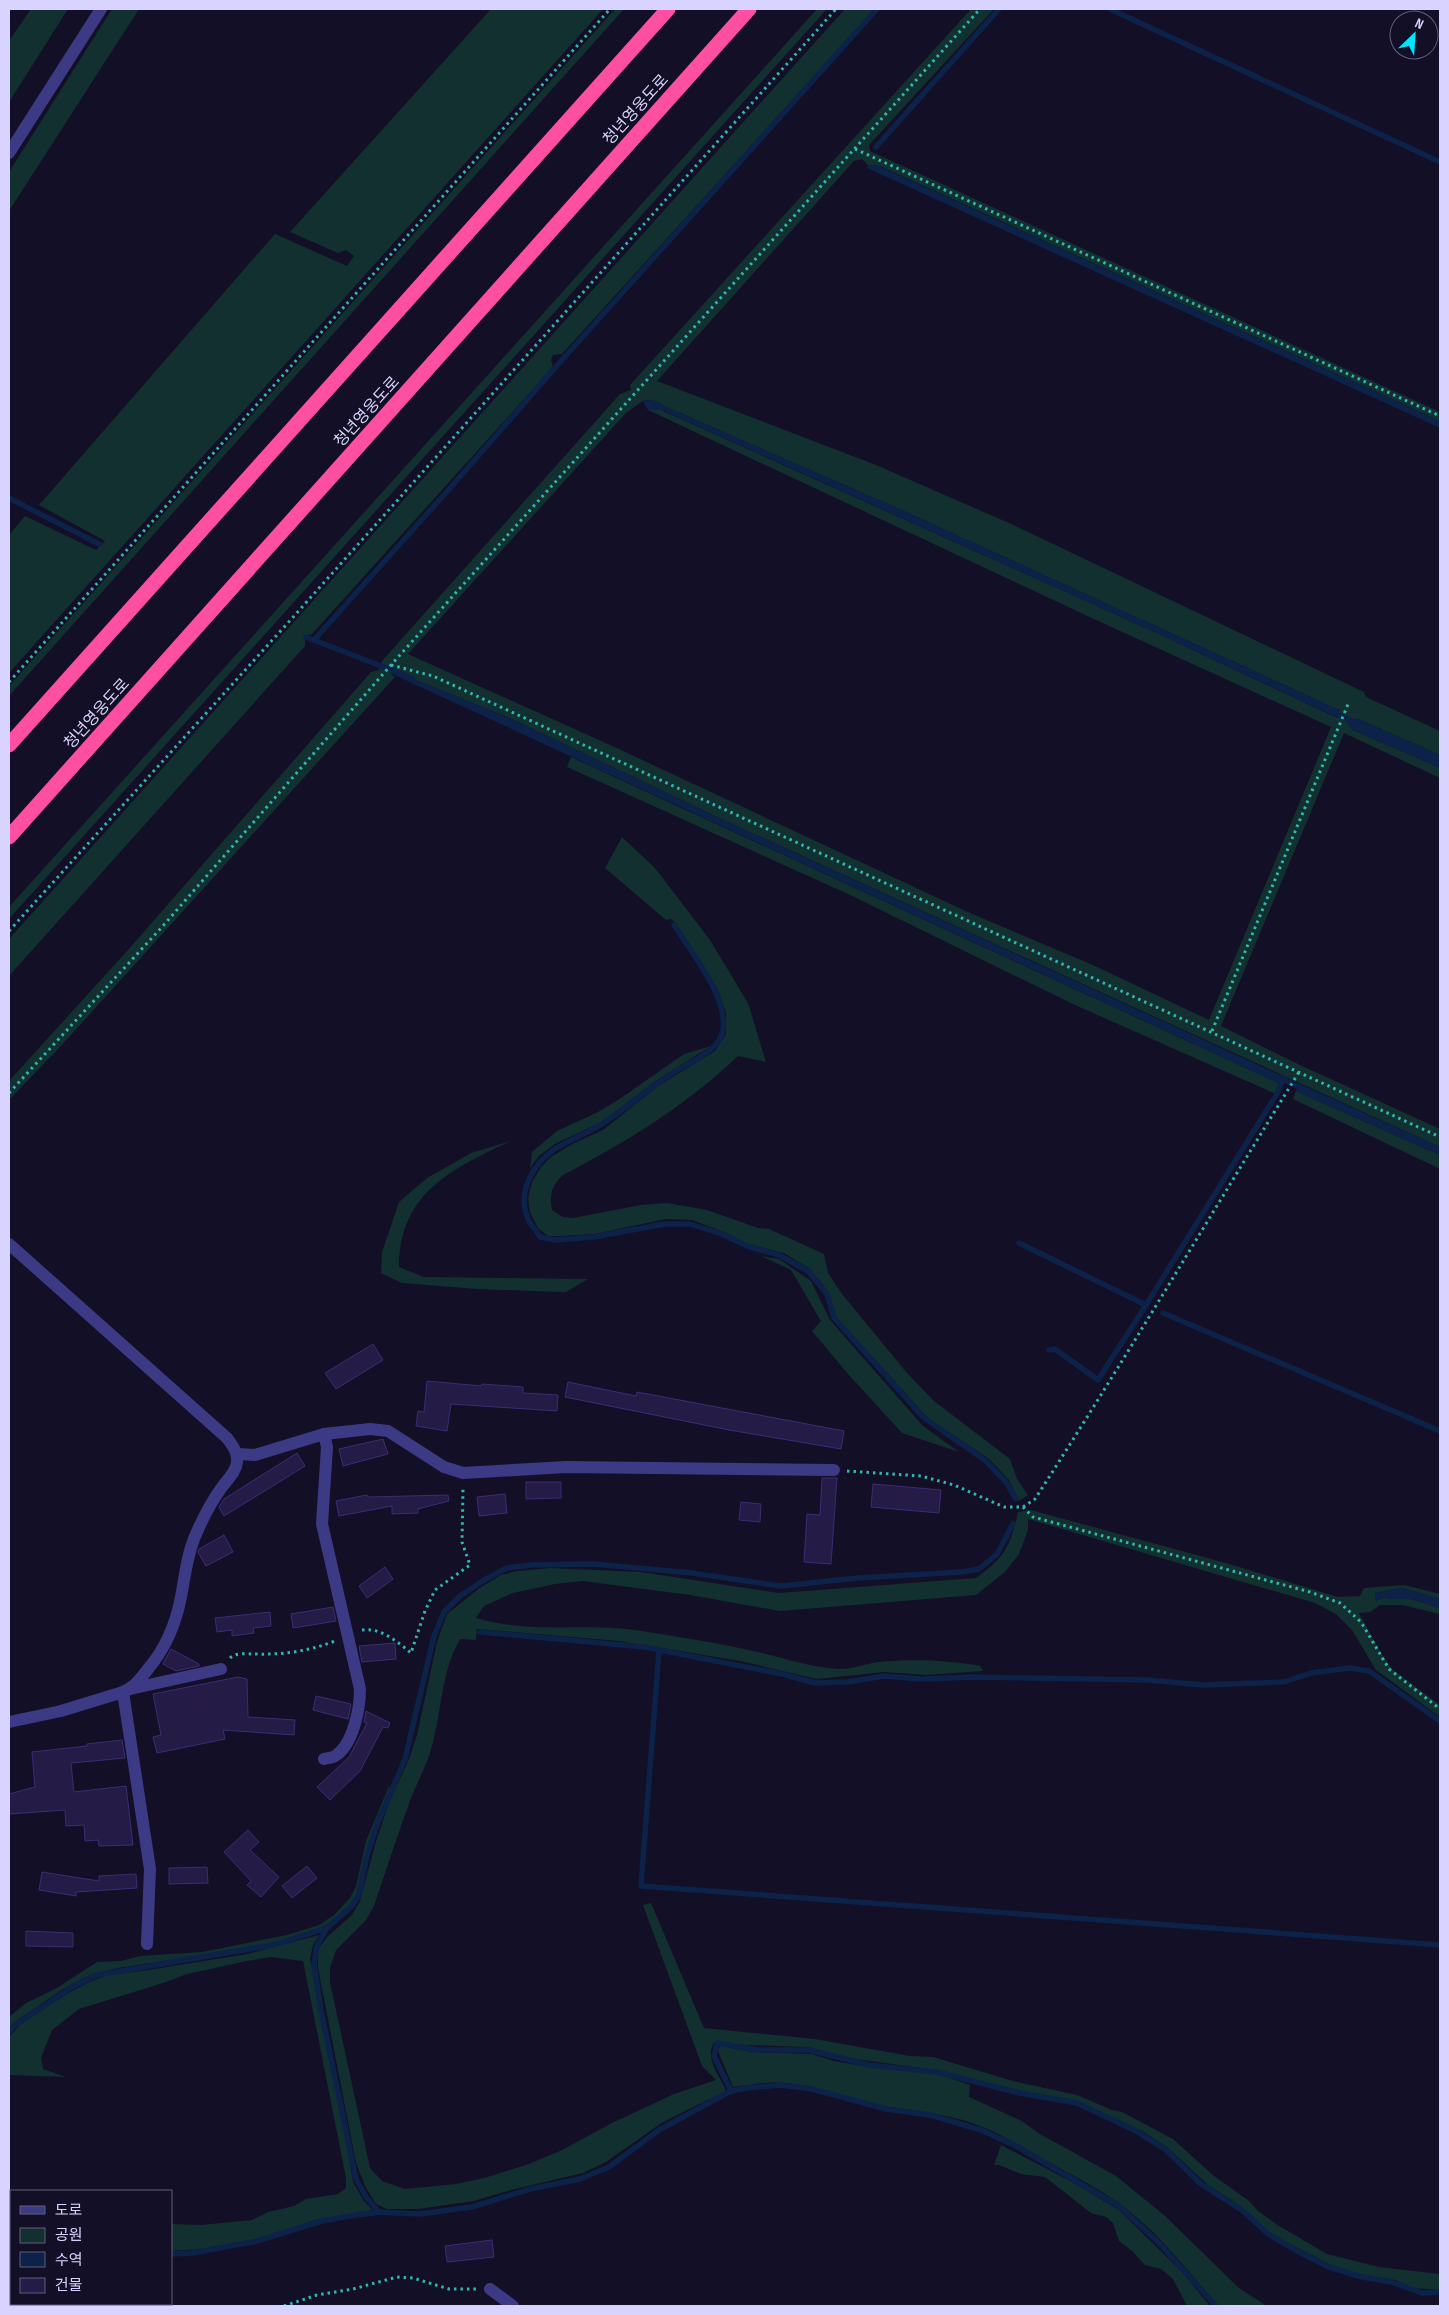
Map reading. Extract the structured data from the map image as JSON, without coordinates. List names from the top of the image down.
{
  "streets": {
    "highway": ["청년영웅도로"]
  },
  "legend": [
    "도로",
    "공원",
    "수역",
    "건물"
  ],
  "north": "top right"
}
